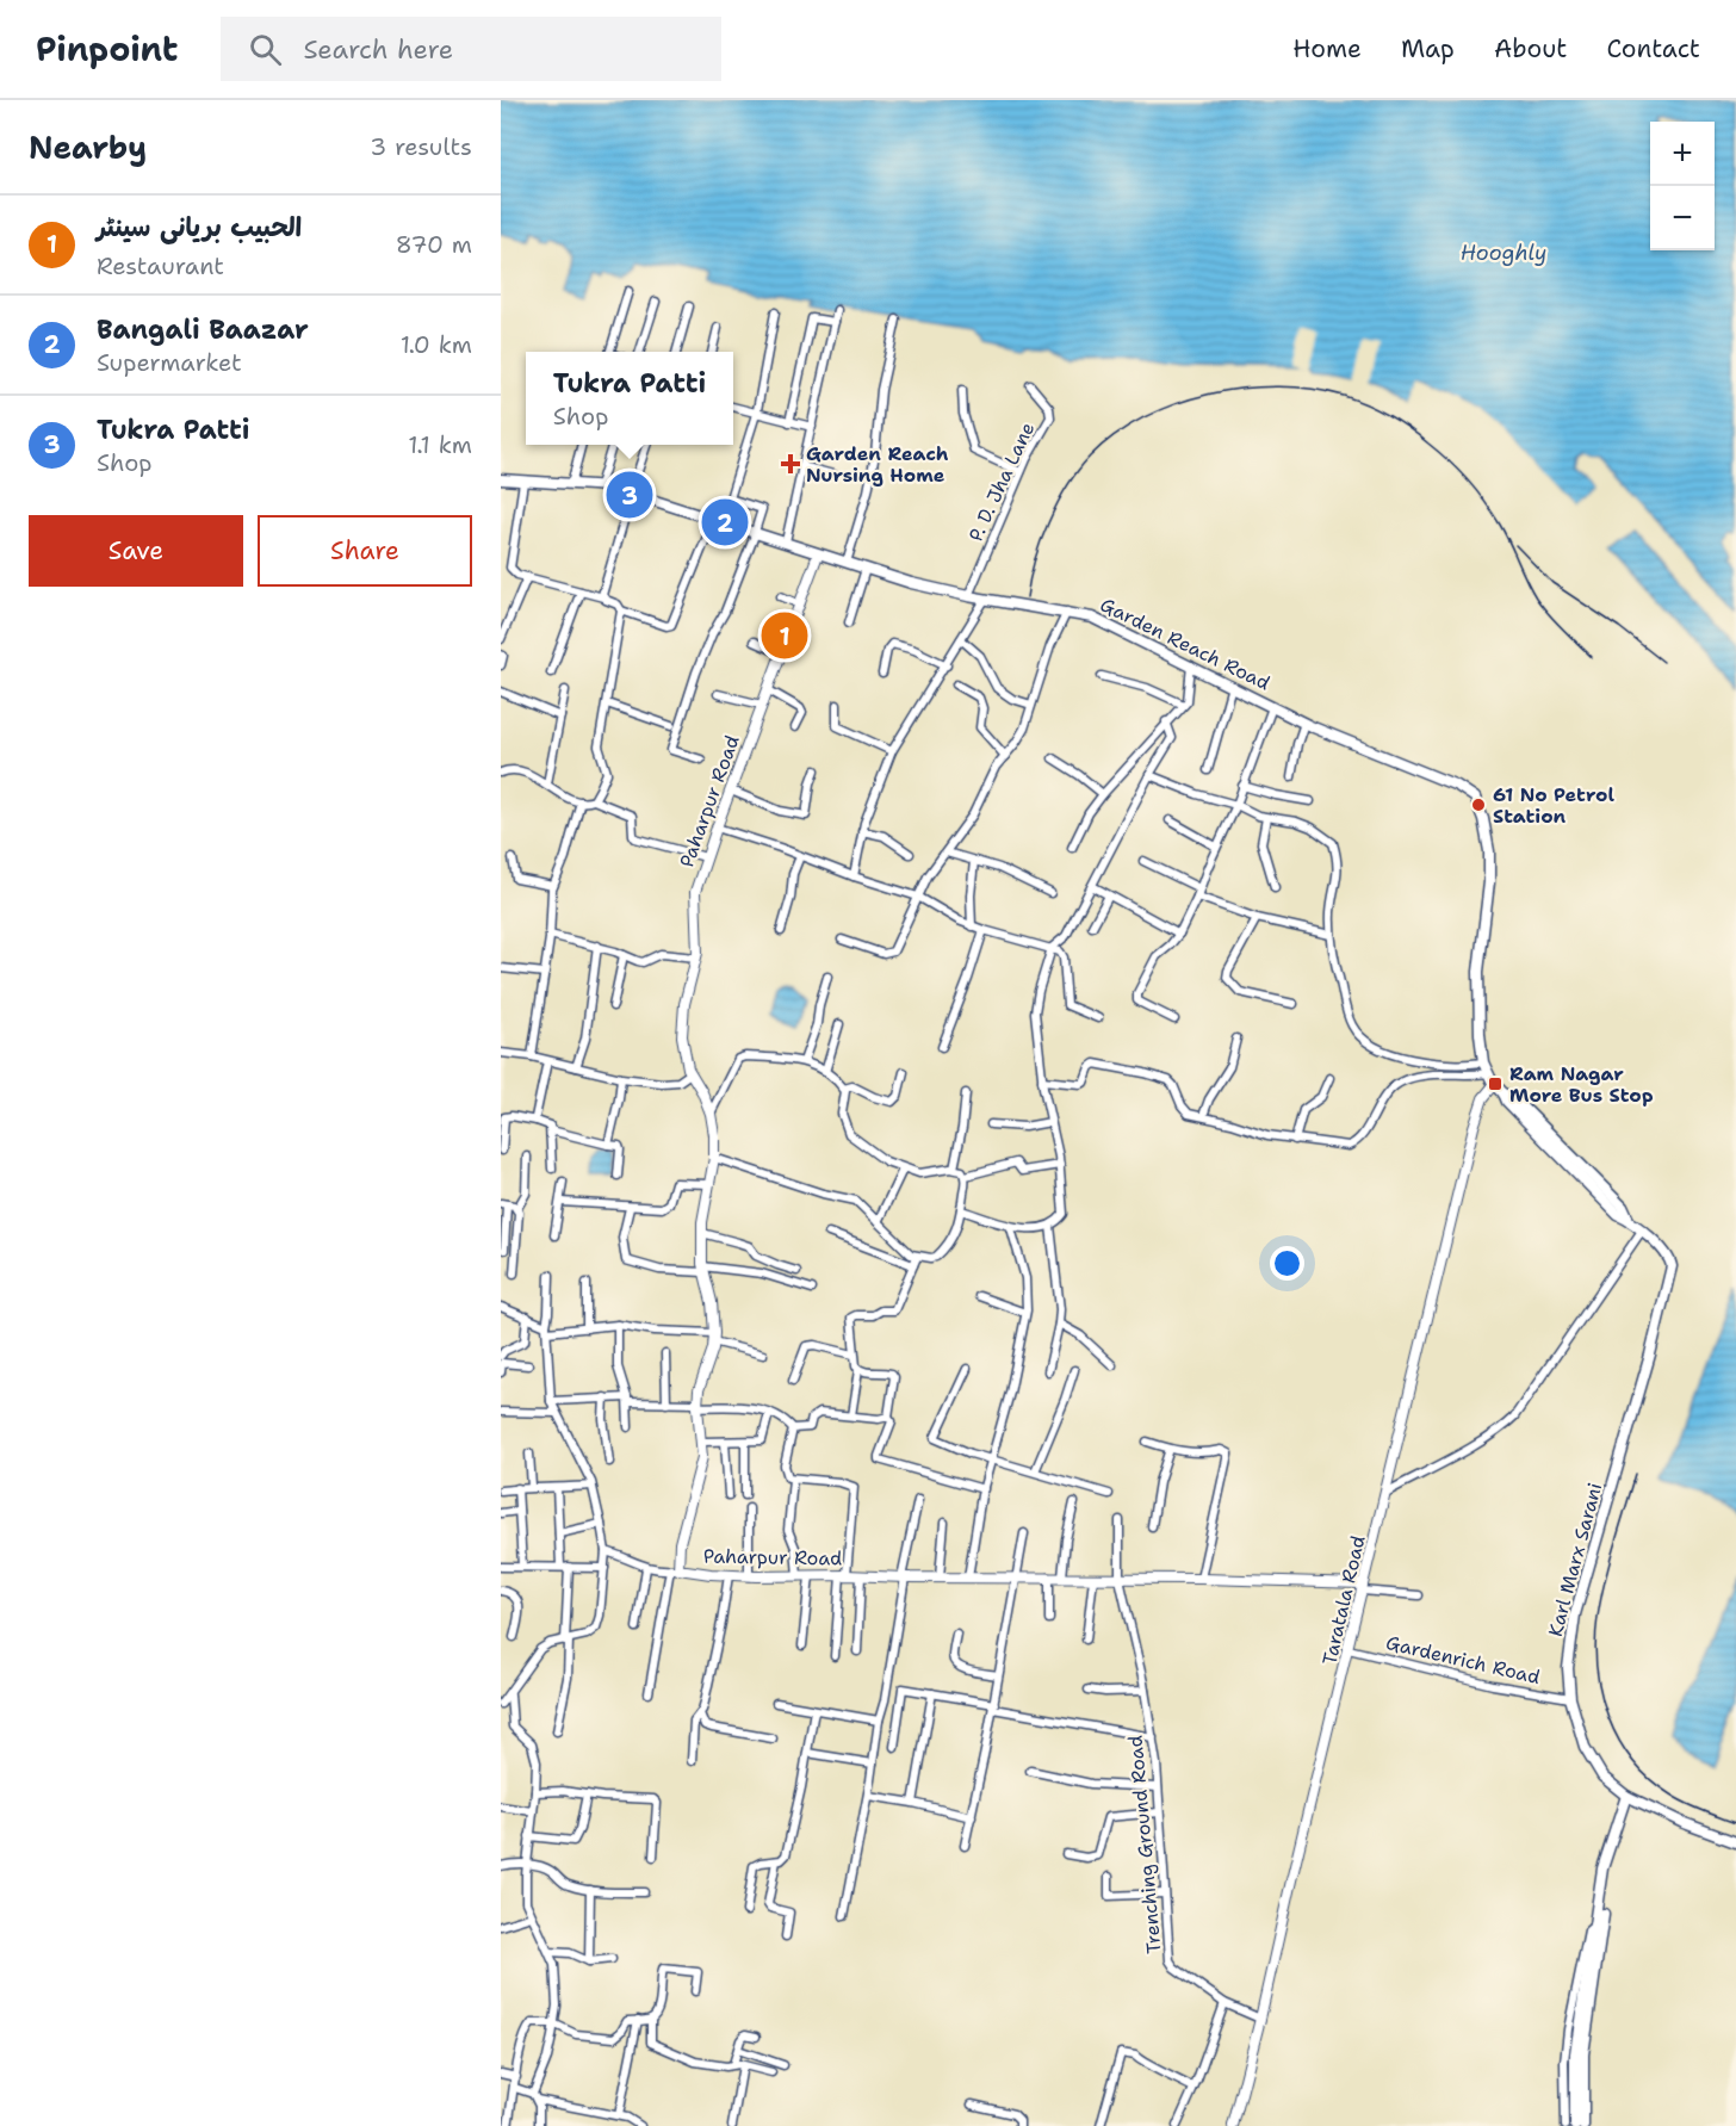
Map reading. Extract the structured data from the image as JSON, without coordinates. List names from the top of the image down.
{
  "streets": {
    "main road": ["Garden Reach Road", "Karl Marx Sarani"],
    "street": [
      "P. D. Jha Lane",
      "Paharpur Road",
      "Taratala Road",
      "Gardenrich Road",
      "Trenching Ground Road"
    ]
  },
  "crossings": [
    ["P. D. Jha Lane", "Garden Reach Road"],
    ["Garden Reach Road", "Paharpur Road"],
    ["Garden Reach Road", "Karl Marx Sarani"],
    ["Garden Reach Road", "Taratala Road"],
    ["Paharpur Road", "Taratala Road"],
    ["Paharpur Road", "Trenching Ground Road"],
    ["Karl Marx Sarani", "Taratala Road"],
    ["Karl Marx Sarani", "Gardenrich Road"],
    ["Taratala Road", "Gardenrich Road"],
    ["Taratala Road", "Trenching Ground Road"]
  ],
  "water": ["Hooghly"],
  "places": {
    "health": ["Garden Reach Nursing Home"],
    "other": ["61 No Petrol Station"],
    "transit": ["Ram Nagar More Bus Stop"]
  },
  "page": {
    "header": "Pinpoint",
    "search": "Search here",
    "nav": [
      "Home",
      "Map",
      "About",
      "Contact"
    ],
    "heading": ["Nearby", "3 results"],
    "map_buttons": ["+", "−"],
    "list": [
      {
        "mark": "1",
        "name": "الحبیب بریانی سینٹر",
        "note": "Restaurant",
        "value": "870 m"
      },
      {
        "mark": "2",
        "name": "Bangali Baazar",
        "note": "Supermarket",
        "value": "1.0 km"
      },
      {
        "mark": "3",
        "name": "Tukra Patti",
        "note": "Shop",
        "value": "1.1 km"
      }
    ],
    "popup": ["Tukra Patti", "Shop"],
    "pins": ["3", "2", "1"],
    "buttons": ["Save", "Share"]
  }
}
